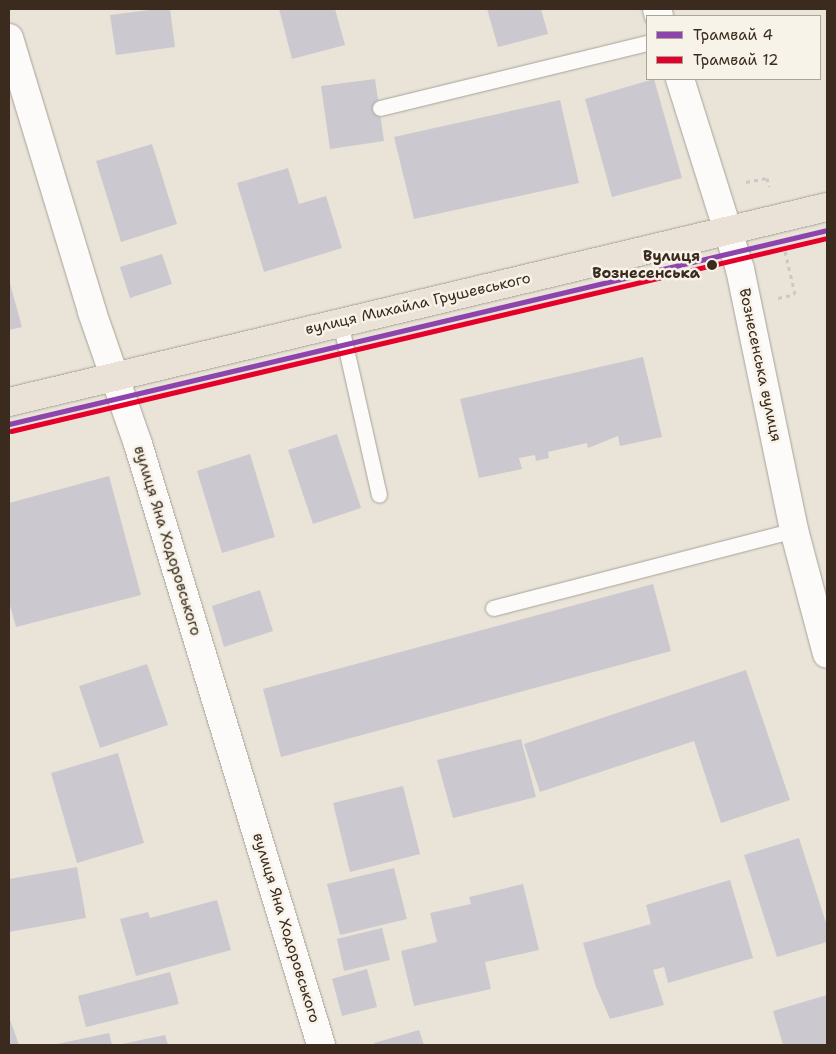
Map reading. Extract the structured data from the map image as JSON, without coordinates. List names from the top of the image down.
{
  "streets": {
    "main road": ["вулиця Михайла Грушевського"],
    "street": ["Вознесенська вулиця", "вулиця Яна Ходоровського"]
  },
  "crossings": [
    ["вулиця Михайла Грушевського", "Вознесенська вулиця"],
    ["вулиця Михайла Грушевського", "вулиця Яна Ходоровського"]
  ],
  "places": ["Вулиця Вознесенська"],
  "lines": ["tram line 4", "tram line 12"],
  "legend": ["Трамвай 4", "Трамвай 12"]
}
